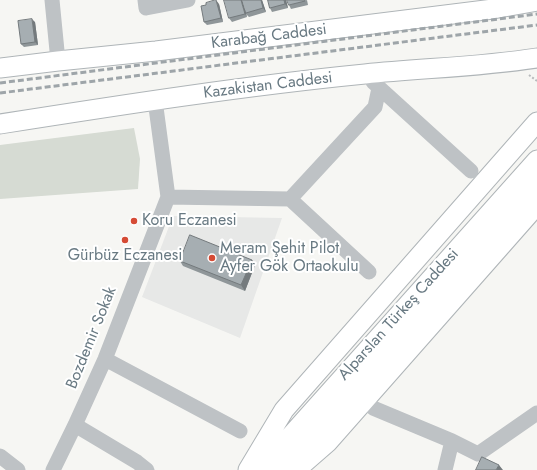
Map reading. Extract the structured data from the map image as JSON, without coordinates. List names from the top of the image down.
{
  "streets": {
    "main road": ["Karabağ Caddesi", "Kazakistan Caddesi", "Alparslan Türkeş Caddesi"],
    "street": ["Bozdemir Sokak"]
  },
  "crossings": [
    ["Kazakistan Caddesi", "Bozdemir Sokak"]
  ],
  "places": ["Koru Eczanesi", "Gürbüz Eczanesi", "Meram Şehit Pilot Ayfer Gök Ortaokulu"]
}
